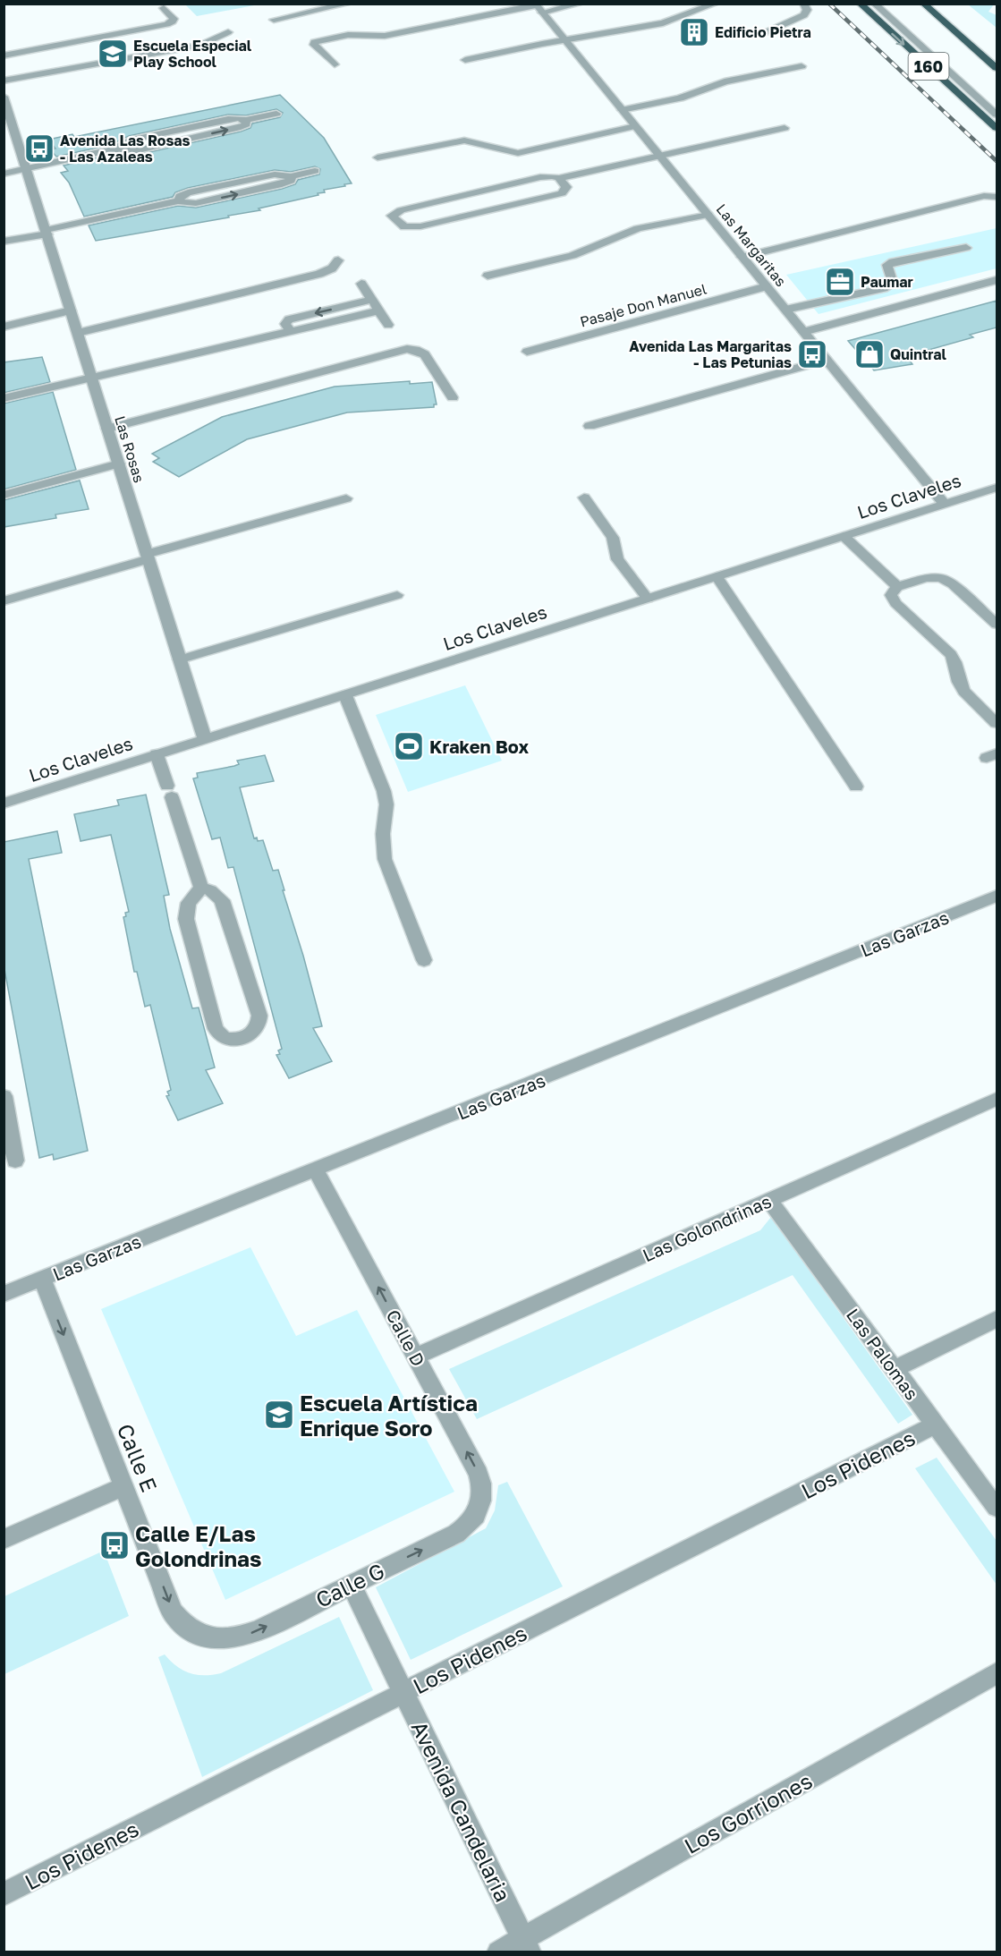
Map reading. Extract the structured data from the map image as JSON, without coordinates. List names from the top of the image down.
{
  "streets": {
    "highway": ["160"],
    "street": [
      "Las Margaritas",
      "Pasaje Don Manuel",
      "Las Rosas",
      "Los Claveles",
      "Las Garzas",
      "Las Golondrinas",
      "Calle D",
      "Las Palomas",
      "Calle E",
      "Los Pidenes",
      "Calle G",
      "Avenida Candelaria",
      "Los Gorriones"
    ]
  },
  "crossings": [
    ["Las Margaritas", "Pasaje Don Manuel"],
    ["Las Margaritas", "Los Claveles"],
    ["Las Rosas", "Los Claveles"],
    ["Las Garzas", "Calle D"],
    ["Las Garzas", "Calle E"],
    ["Las Golondrinas", "Calle D"],
    ["Las Golondrinas", "Las Palomas"],
    ["Calle D", "Calle G"],
    ["Las Palomas", "Los Pidenes"],
    ["Calle E", "Calle G"],
    ["Los Pidenes", "Avenida Candelaria"],
    ["Calle G", "Avenida Candelaria"],
    ["Avenida Candelaria", "Los Gorriones"]
  ],
  "one_way": ["Calle D", "Calle E", "Calle G"],
  "places": {
    "building": ["Edificio Pietra"],
    "school or university": ["Escuela Especial Play School", "Escuela Artística Enrique Soro"],
    "bus stop": ["Avenida Las Rosas - Las Azaleas", "Avenida Las Margaritas - Las Petunias", "Calle E/Las Golondrinas"],
    "office": ["Paumar"],
    "shop": ["Quintral"],
    "sports": ["Kraken Box"]
  }
}
